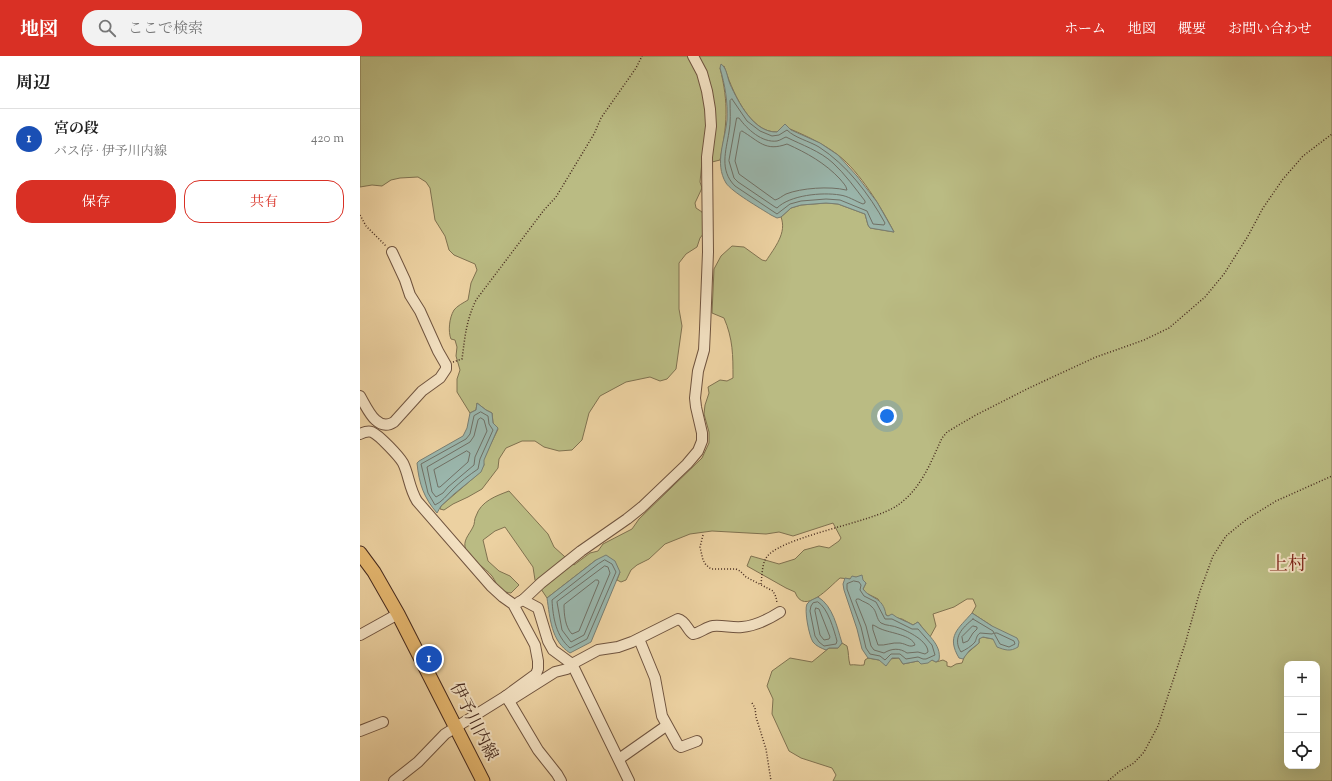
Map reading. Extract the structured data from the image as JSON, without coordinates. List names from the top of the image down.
{
  "streets": {
    "main road": ["伊予川内線"]
  },
  "districts": ["上村"],
  "page": {
    "header": "地図",
    "search": "ここで検索",
    "nav": [
      "ホーム",
      "地図",
      "概要",
      "お問い合わせ"
    ],
    "heading": "周辺",
    "list": [
      {
        "mark": "1",
        "name": "宮の段",
        "note": "バス停 · 伊予川内線",
        "value": "420 m"
      }
    ],
    "buttons": ["保存", "共有"],
    "pins": "1",
    "map_buttons": ["+", "−"]
  }
}
